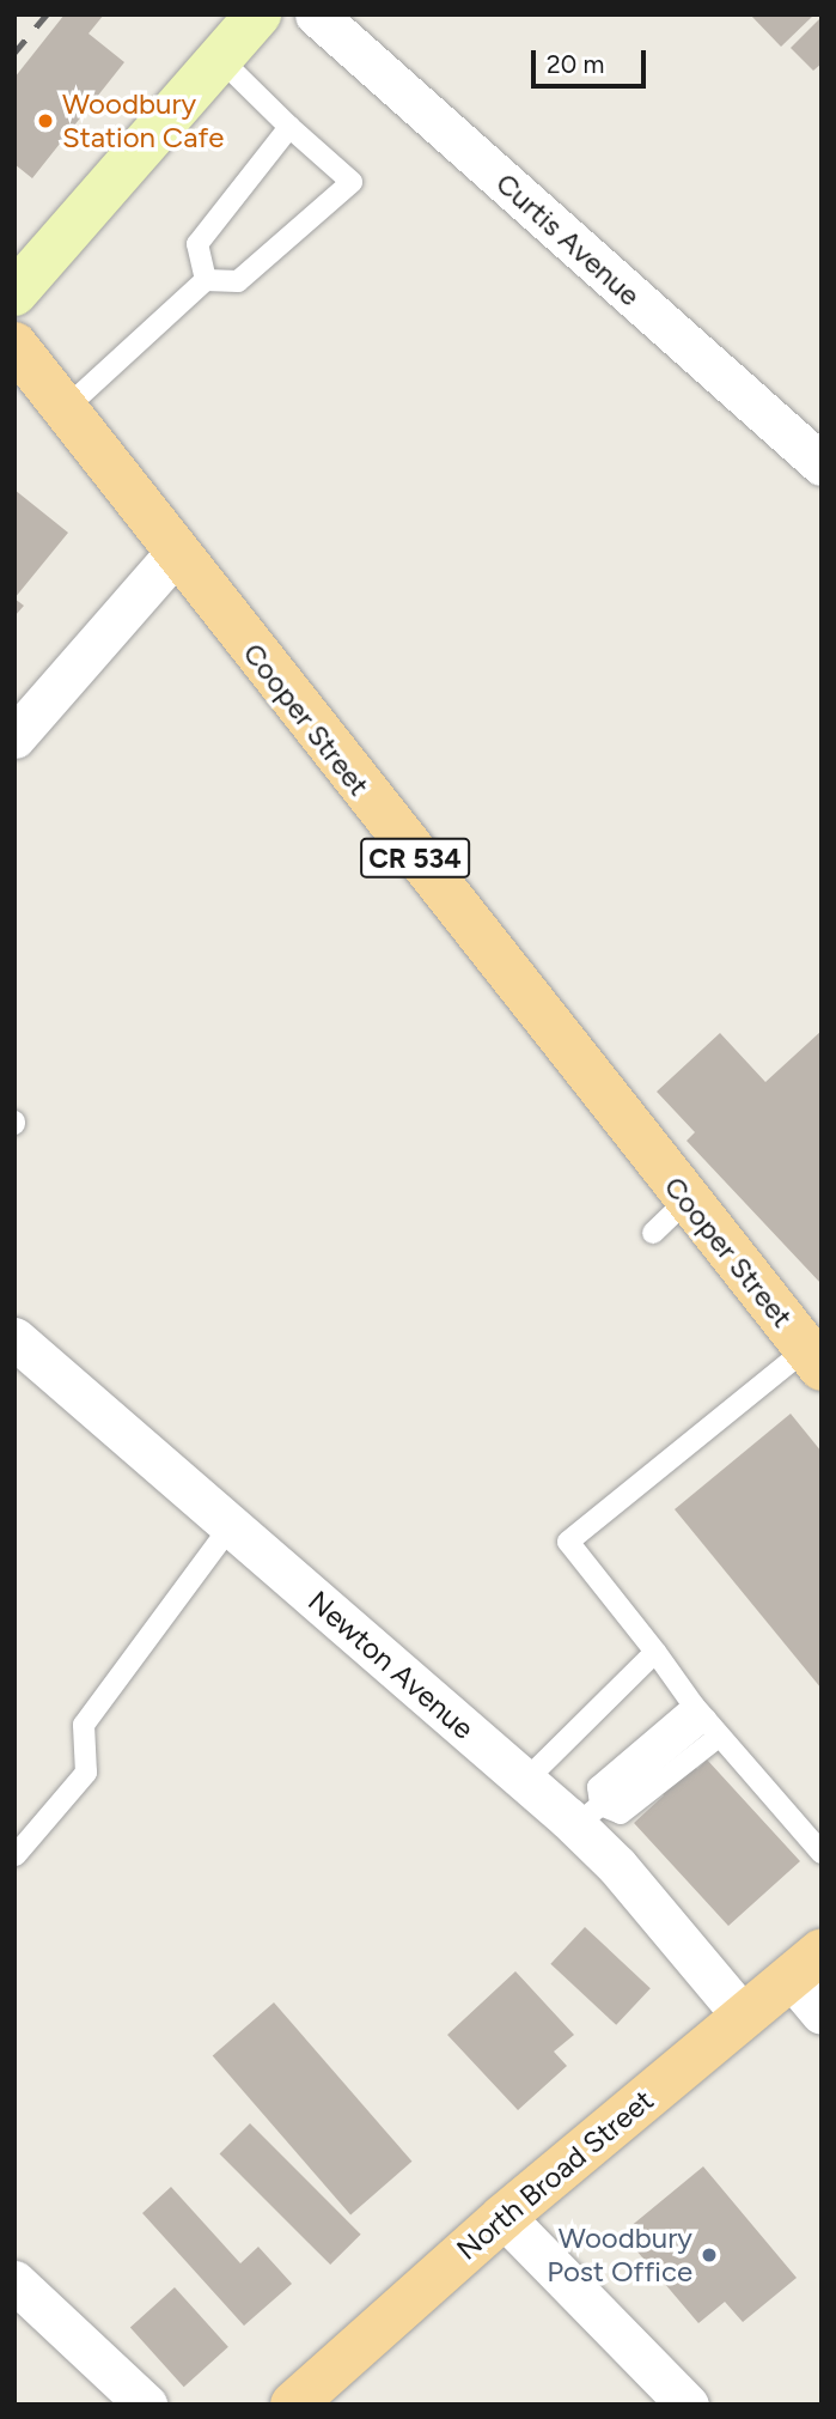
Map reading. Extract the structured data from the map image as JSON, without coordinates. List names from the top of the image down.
{
  "streets": {
    "main road": ["Cooper Street", "CR 534", "North Broad Street"],
    "street": ["Curtis Avenue", "Newton Avenue"]
  },
  "crossings": [
    ["Newton Avenue", "North Broad Street"]
  ],
  "places": ["Woodbury Station Cafe", "Woodbury Post Office"],
  "scale_bar": "20 m"
}
